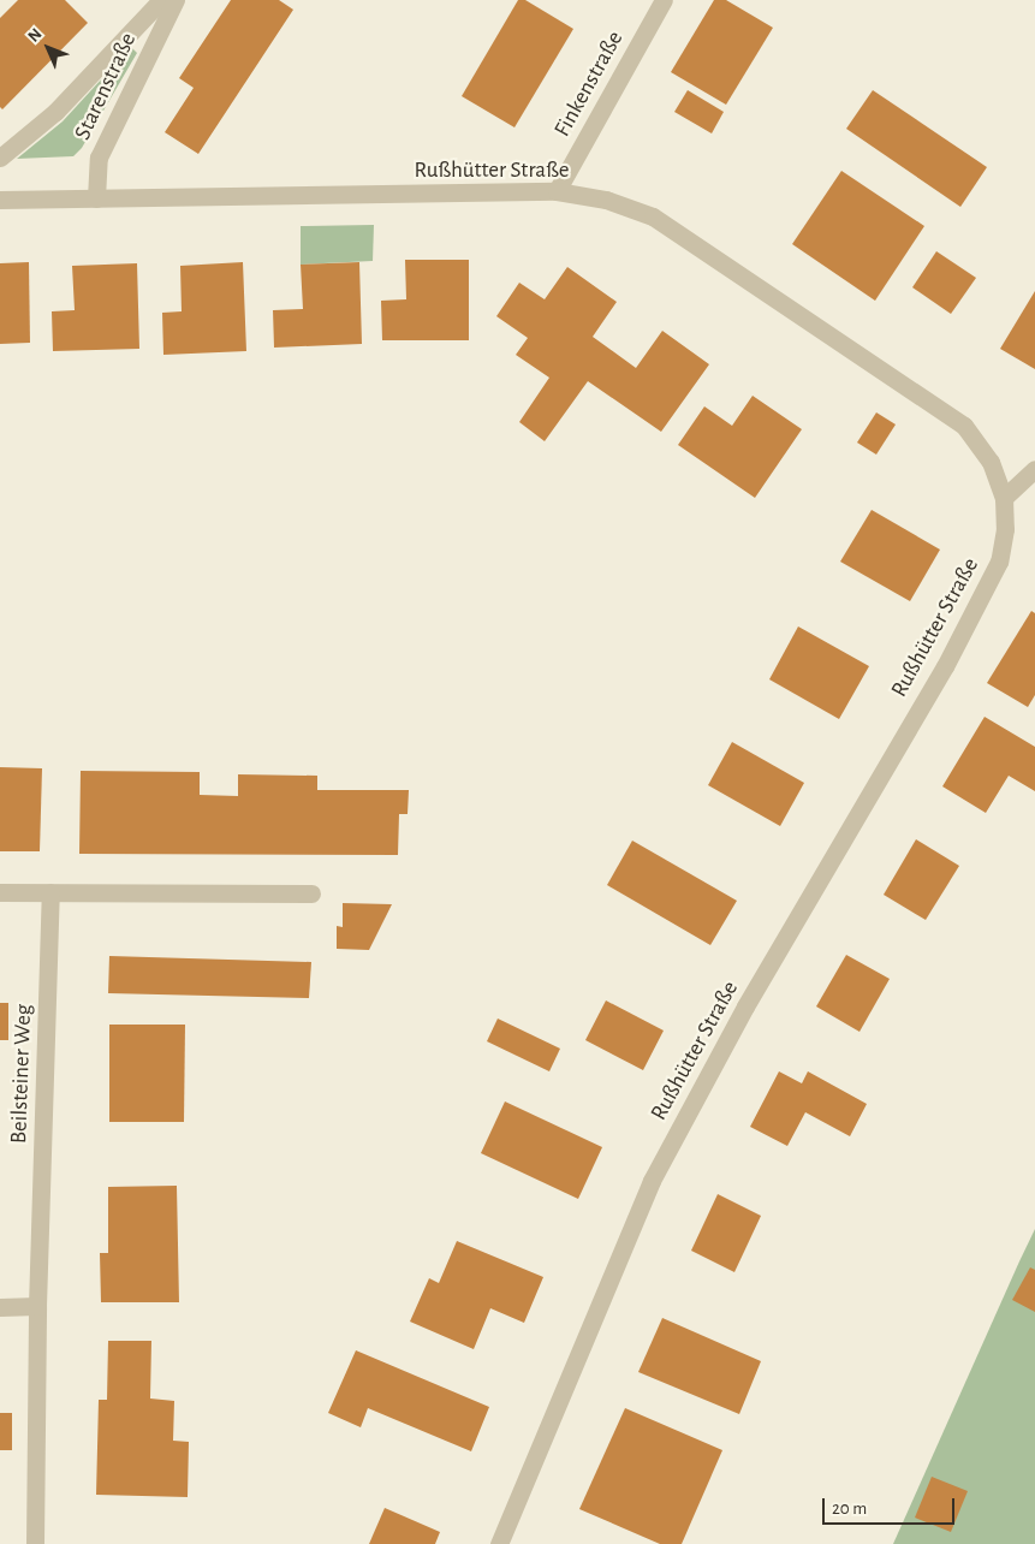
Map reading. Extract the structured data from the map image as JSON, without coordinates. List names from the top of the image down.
{
  "streets": {
    "street": [
      "Finkenstraße",
      "Starenstraße",
      "Rußhütter Straße",
      "Beilsteiner Weg"
    ]
  },
  "crossings": [
    ["Finkenstraße", "Rußhütter Straße"],
    ["Starenstraße", "Rußhütter Straße"]
  ],
  "scale_bar": "20 m",
  "north": "top left"
}
